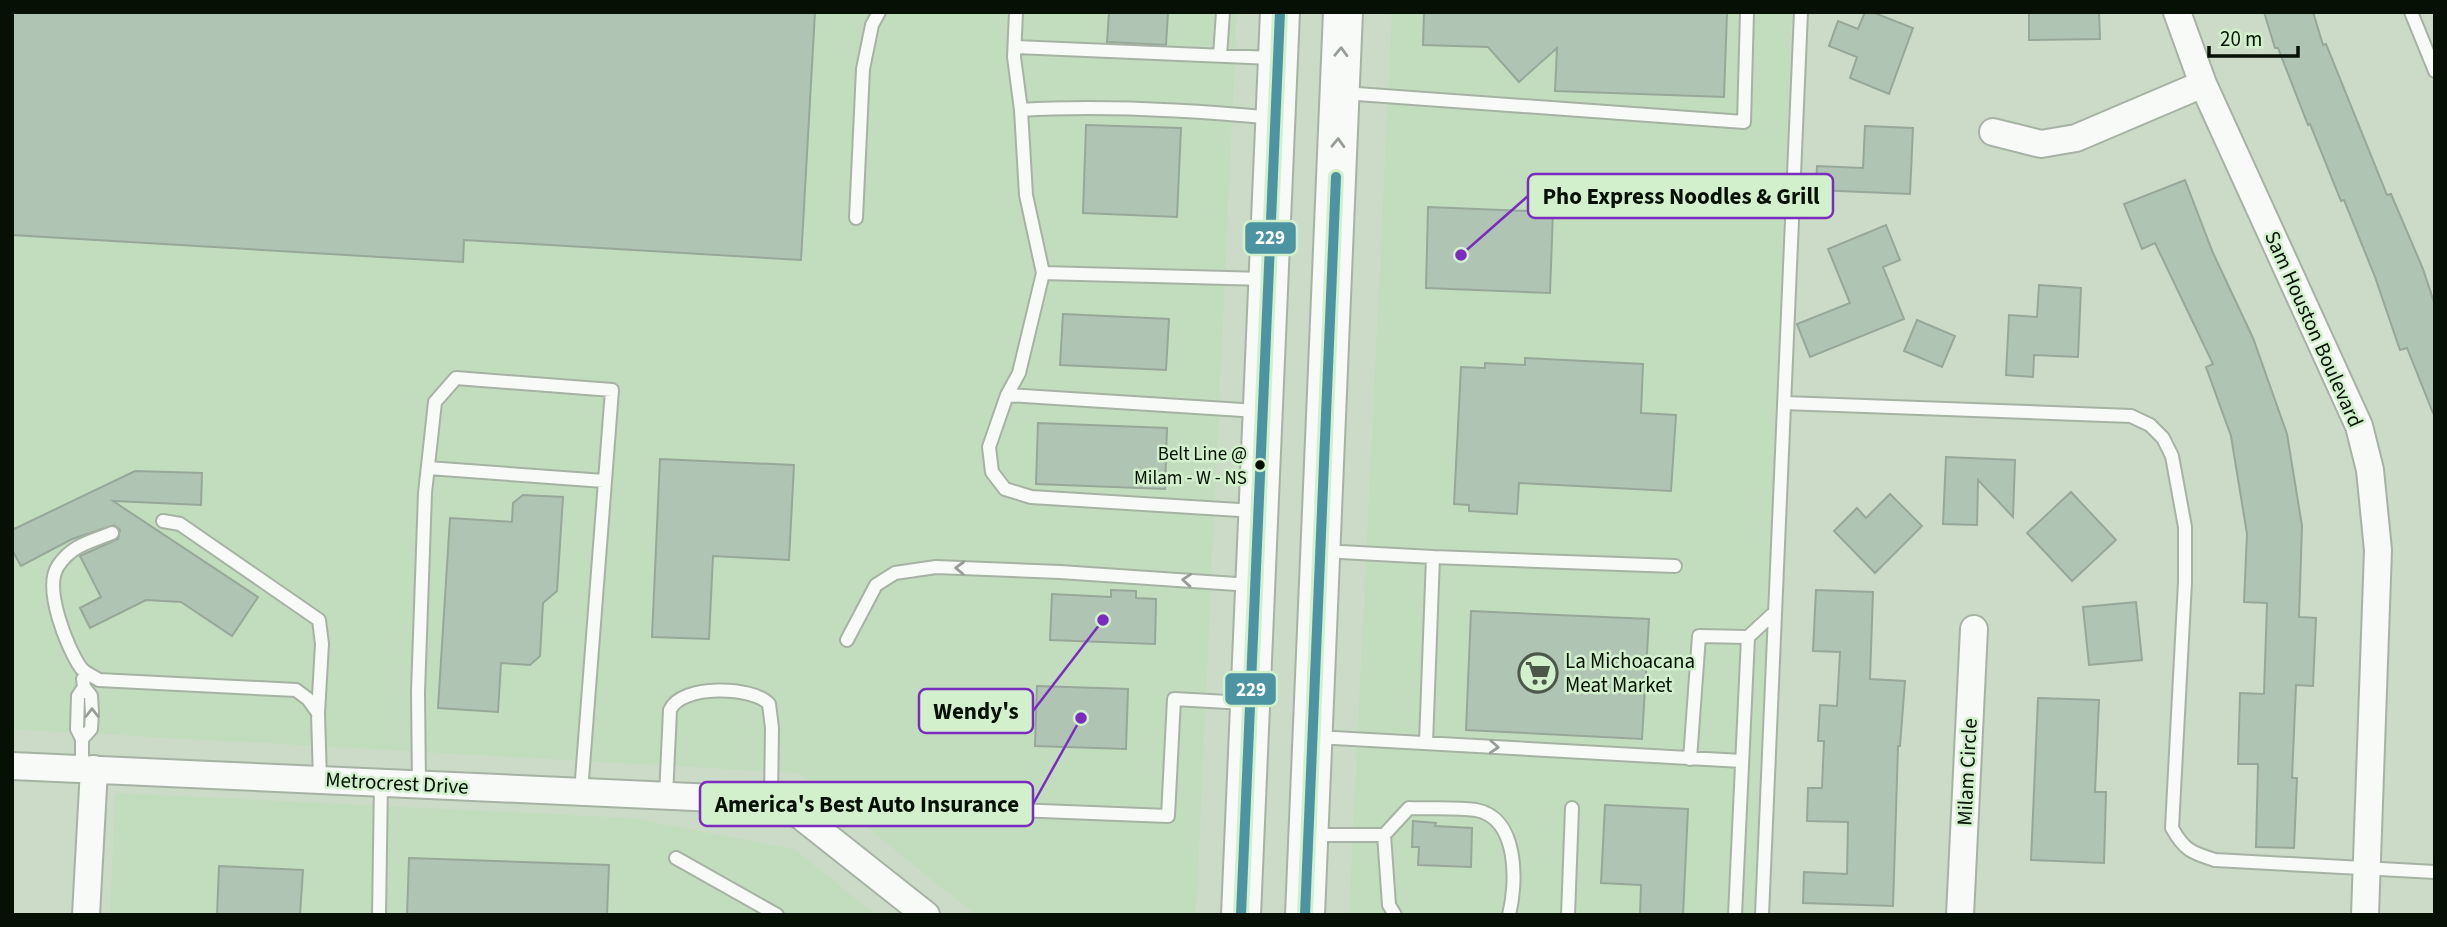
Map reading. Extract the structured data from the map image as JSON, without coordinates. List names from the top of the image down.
{
  "streets": {
    "street": ["Sam Houston Boulevard", "Milam Circle", "Metrocrest Drive"]
  },
  "places": {
    "other": [
      "Pho Express Noodles & Grill",
      "Belt Line @ Milam - W - NS",
      "Wendy's",
      "America's Best Auto Insurance"
    ],
    "supermarket": ["La Michoacana Meat Market"]
  },
  "lines": ["transit line 229"],
  "scale_bar": "20 m"
}
